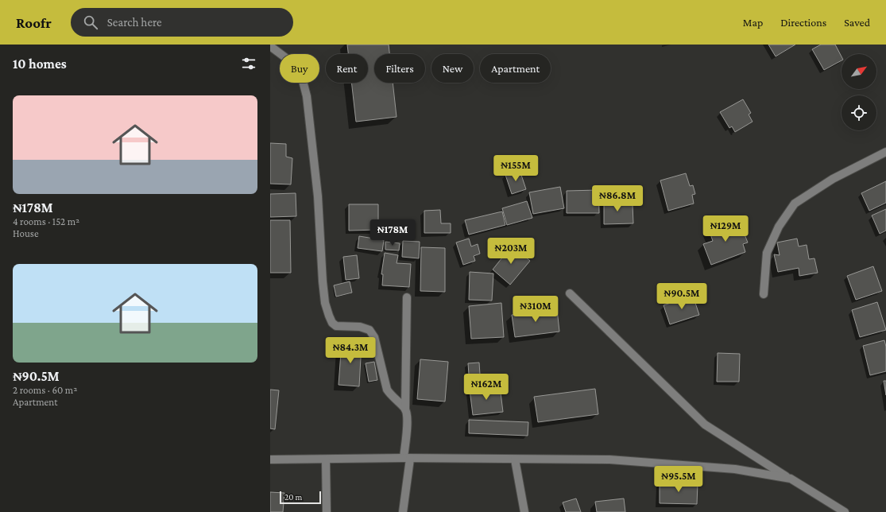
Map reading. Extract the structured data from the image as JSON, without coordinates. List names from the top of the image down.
{
  "scale_bar": "20 m",
  "north": "top right",
  "page": {
    "header": "Roofr",
    "search": "Search here",
    "nav": ["Map", "Directions", "Saved"],
    "heading": "10 homes",
    "chip": [
      "Buy",
      "Rent",
      "Filters",
      "New",
      "Apartment"
    ],
    "list": [
      {
        "name": "₦178M",
        "note": "4 rooms · 152 m² · House"
      },
      {
        "name": "₦90.5M",
        "note": "2 rooms · 60 m² · Apartment"
      }
    ],
    "price": [
      "₦155M",
      "₦86.8M",
      "₦129M",
      "₦178M",
      "₦203M",
      "₦90.5M",
      "₦310M",
      "₦84.3M",
      "₦162M",
      "₦95.5M"
    ],
    "scale": "20 m"
  }
}
